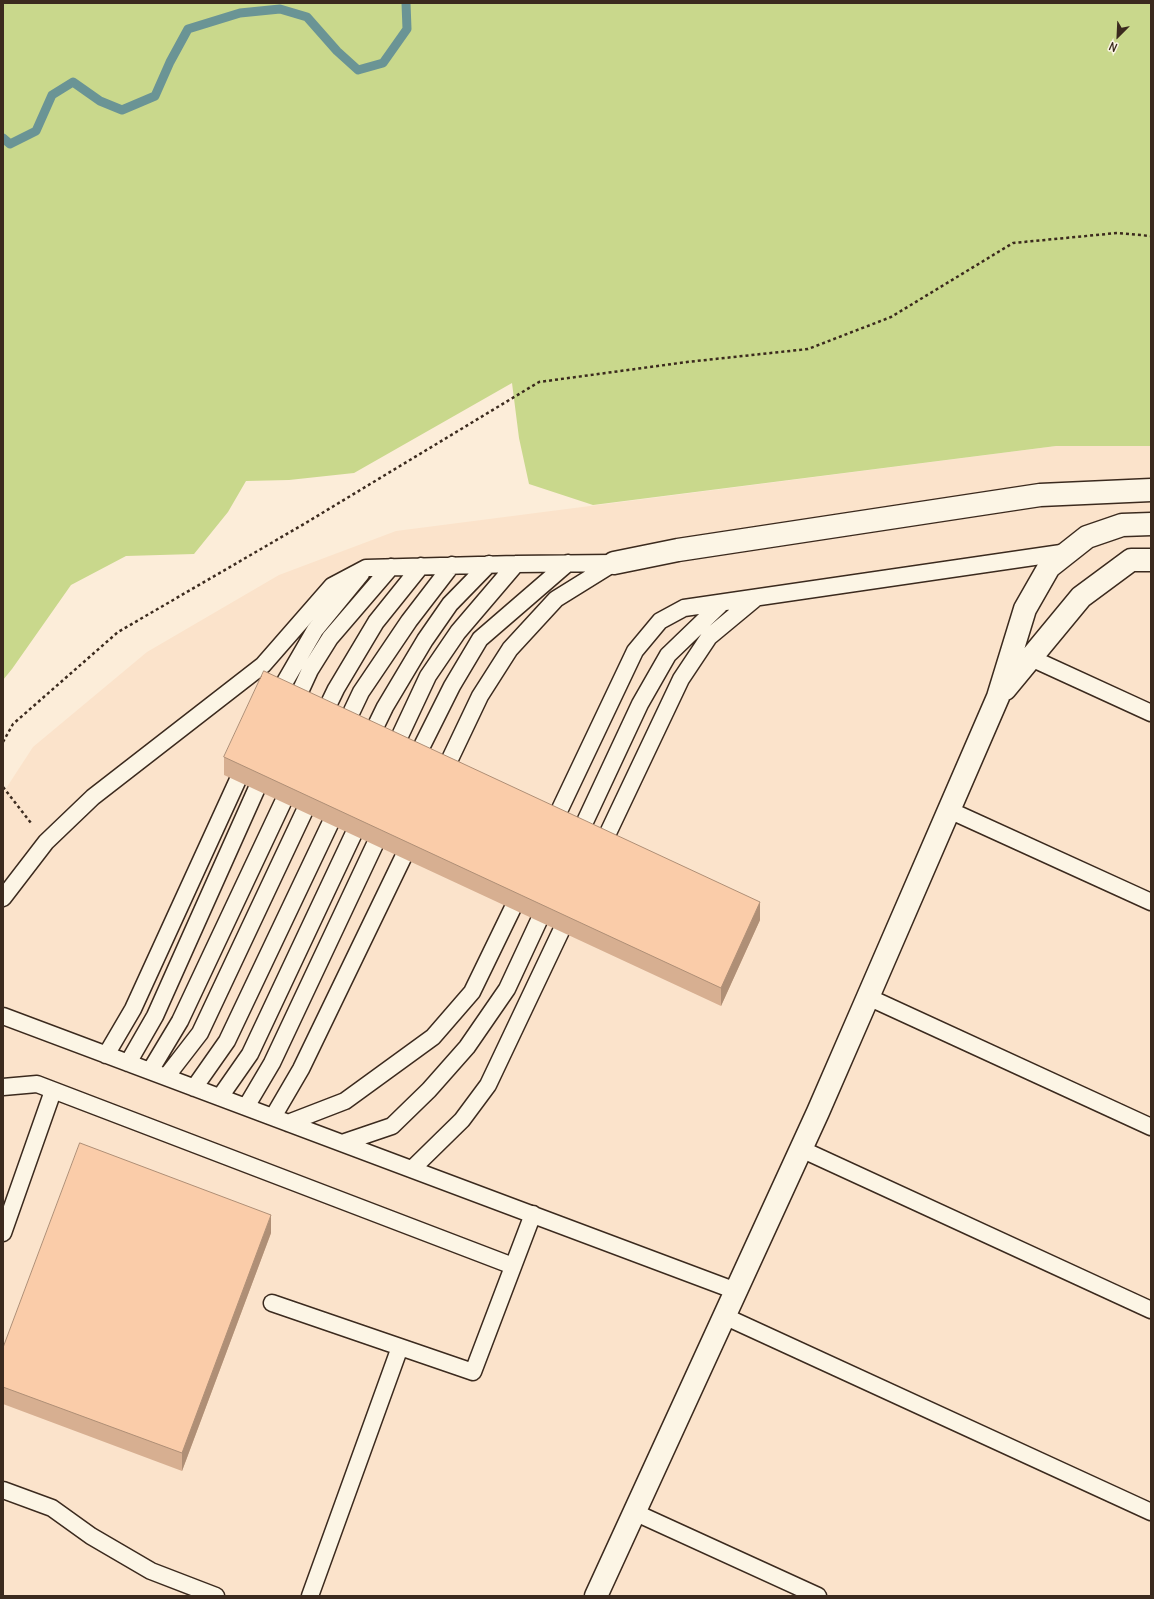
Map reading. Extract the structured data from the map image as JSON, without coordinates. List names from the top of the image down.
{
  "north": "bottom left"
}
